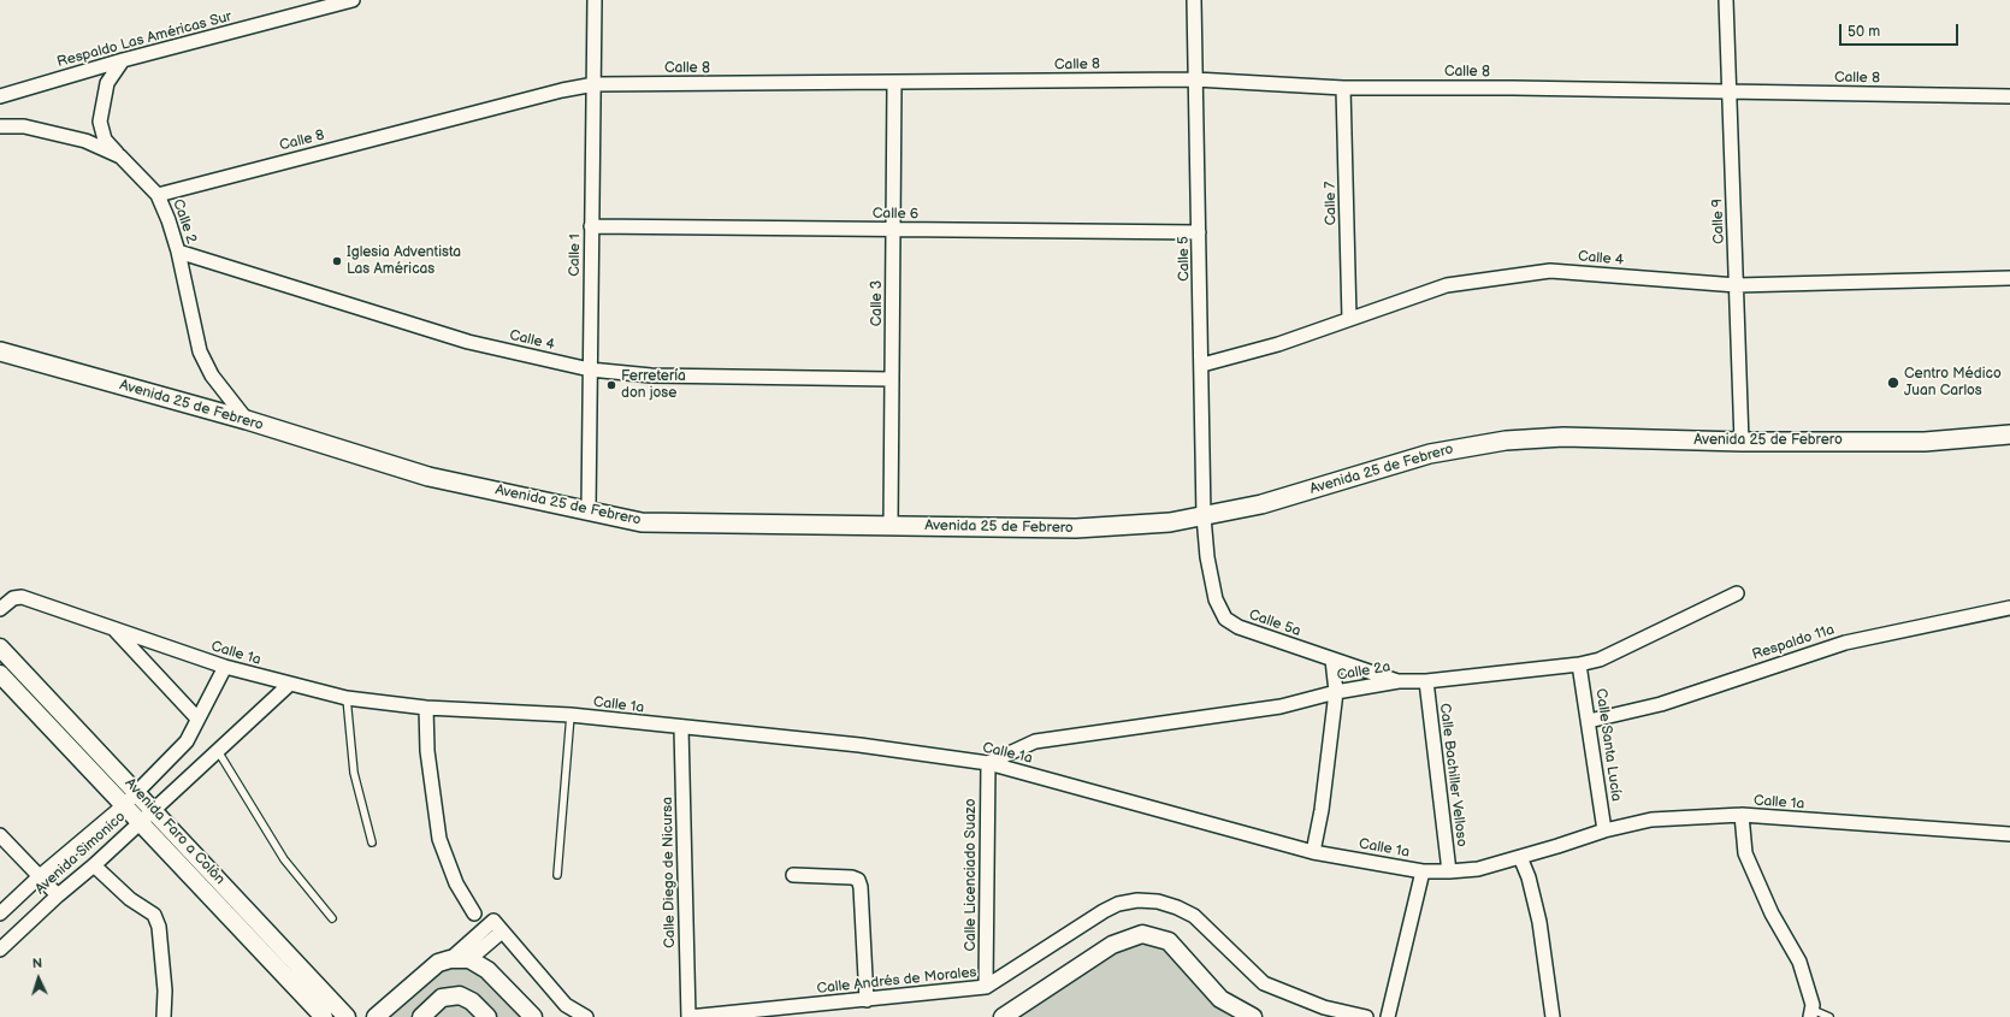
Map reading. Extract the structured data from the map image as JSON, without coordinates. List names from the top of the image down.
{
  "streets": {
    "main road": ["Avenida 25 de Febrero"],
    "street": [
      "Respaldo Las Américas Sur",
      "Calle 8",
      "Calle 7",
      "Calle 6",
      "Calle 2",
      "Calle 9",
      "Calle 1",
      "Calle 5",
      "Calle 4",
      "Calle 3",
      "Calle 5a",
      "Respaldo 11a",
      "Calle 1a",
      "Calle 2a",
      "Calle Santa Lucía",
      "Calle Bachiller Velloso",
      "Avenida Faro a Colón",
      "Avenida Simonico",
      "Calle Diego de Nicursa",
      "Calle Licenciado Suazo",
      "Calle Andrés de Morales"
    ]
  },
  "crossings": [
    ["Calle 8", "Calle 7"],
    ["Calle 8", "Calle 2"],
    ["Calle 8", "Calle 9"],
    ["Calle 8", "Calle 1"],
    ["Calle 8", "Calle 5"],
    ["Calle 8", "Calle 3"],
    ["Calle 7", "Calle 4"],
    ["Calle 6", "Calle 1"],
    ["Calle 6", "Calle 5"],
    ["Calle 6", "Calle 3"],
    ["Calle 2", "Calle 4"],
    ["Calle 2", "Avenida 25 de Febrero"],
    ["Calle 9", "Calle 4"],
    ["Calle 9", "Avenida 25 de Febrero"],
    ["Calle 1", "Calle 4"],
    ["Calle 1", "Avenida 25 de Febrero"],
    ["Calle 5", "Calle 4"],
    ["Calle 5", "Avenida 25 de Febrero"],
    ["Calle 5", "Calle 5a"],
    ["Calle 4", "Calle 3"],
    ["Calle 3", "Avenida 25 de Febrero"],
    ["Avenida 25 de Febrero", "Calle 5a"],
    ["Calle 5a", "Calle 2a"],
    ["Respaldo 11a", "Calle Santa Lucía"],
    ["Calle 1a", "Calle 2a"],
    ["Calle 1a", "Calle Santa Lucía"],
    ["Calle 1a", "Calle Bachiller Velloso"],
    ["Calle 1a", "Avenida Simonico"],
    ["Calle 1a", "Calle Diego de Nicursa"],
    ["Calle 1a", "Calle Licenciado Suazo"],
    ["Calle 2a", "Calle Santa Lucía"],
    ["Calle 2a", "Calle Bachiller Velloso"],
    ["Calle 2a", "Calle Licenciado Suazo"],
    ["Avenida Faro a Colón", "Avenida Simonico"],
    ["Calle Diego de Nicursa", "Calle Andrés de Morales"],
    ["Calle Licenciado Suazo", "Calle Andrés de Morales"]
  ],
  "places": ["Iglesia Adventista Las Américas", "Centro Médico Juan Carlos", "Ferretería don jose"],
  "scale_bar": "50 m",
  "north": "top"
}
